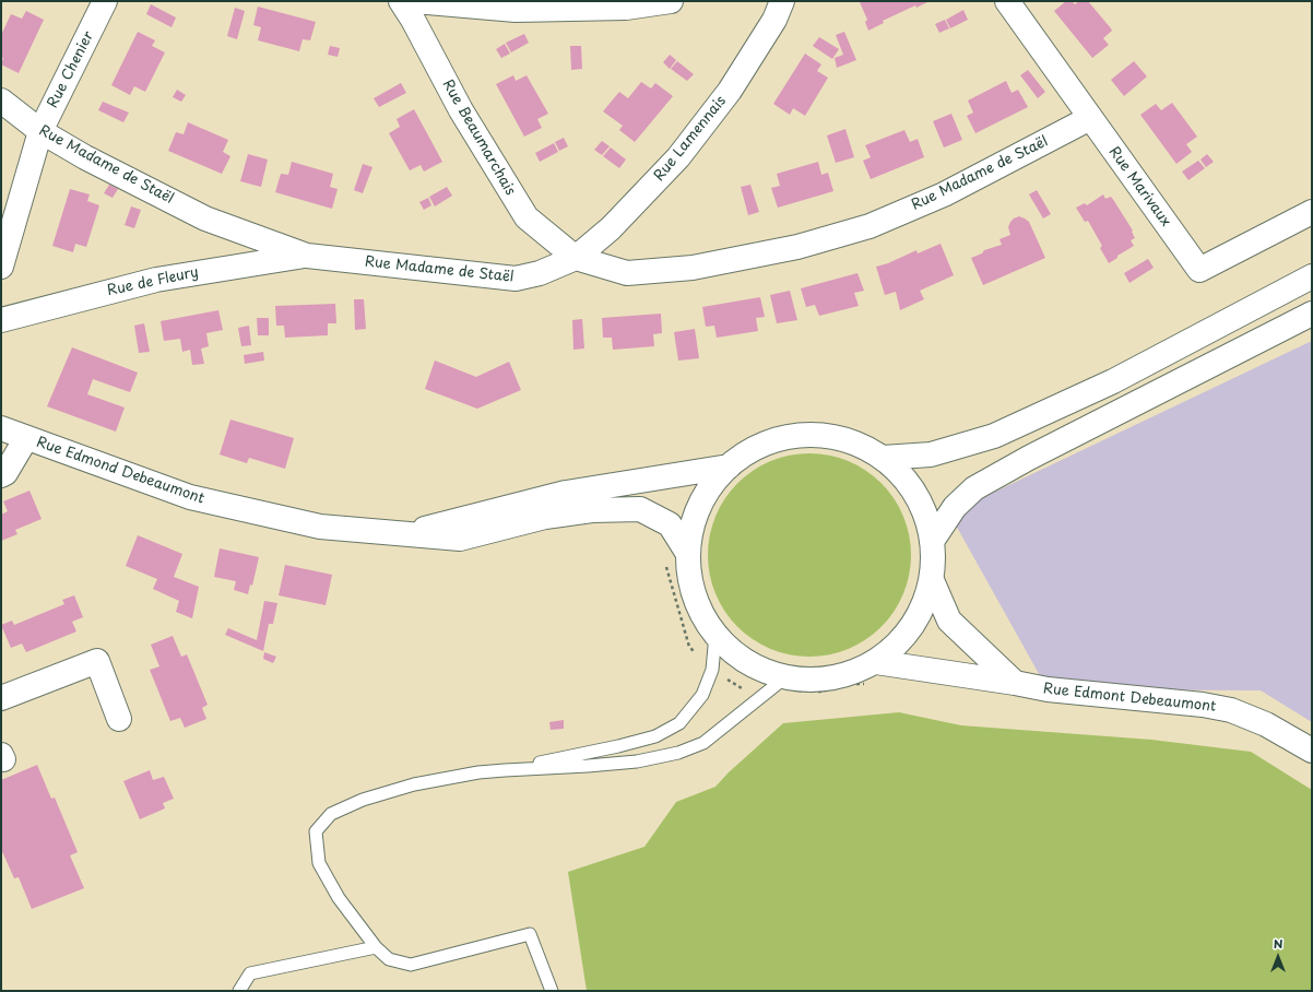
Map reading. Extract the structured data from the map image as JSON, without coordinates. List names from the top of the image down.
{
  "streets": {
    "street": [
      "Rue Chenier",
      "Rue Beaumarchais",
      "Rue Lamennais",
      "Rue Madame de Staël",
      "Rue Marivaux",
      "Rue de Fleury",
      "Rue Edmond Debeaumont",
      "Rue Edmont Debeaumont"
    ]
  },
  "crossings": [
    ["Rue Chenier", "Rue Madame de Staël"],
    ["Rue Beaumarchais", "Rue Lamennais"],
    ["Rue Beaumarchais", "Rue Madame de Staël"],
    ["Rue Lamennais", "Rue Madame de Staël"],
    ["Rue Madame de Staël", "Rue Marivaux"],
    ["Rue Madame de Staël", "Rue de Fleury"]
  ],
  "north": "top"
}
